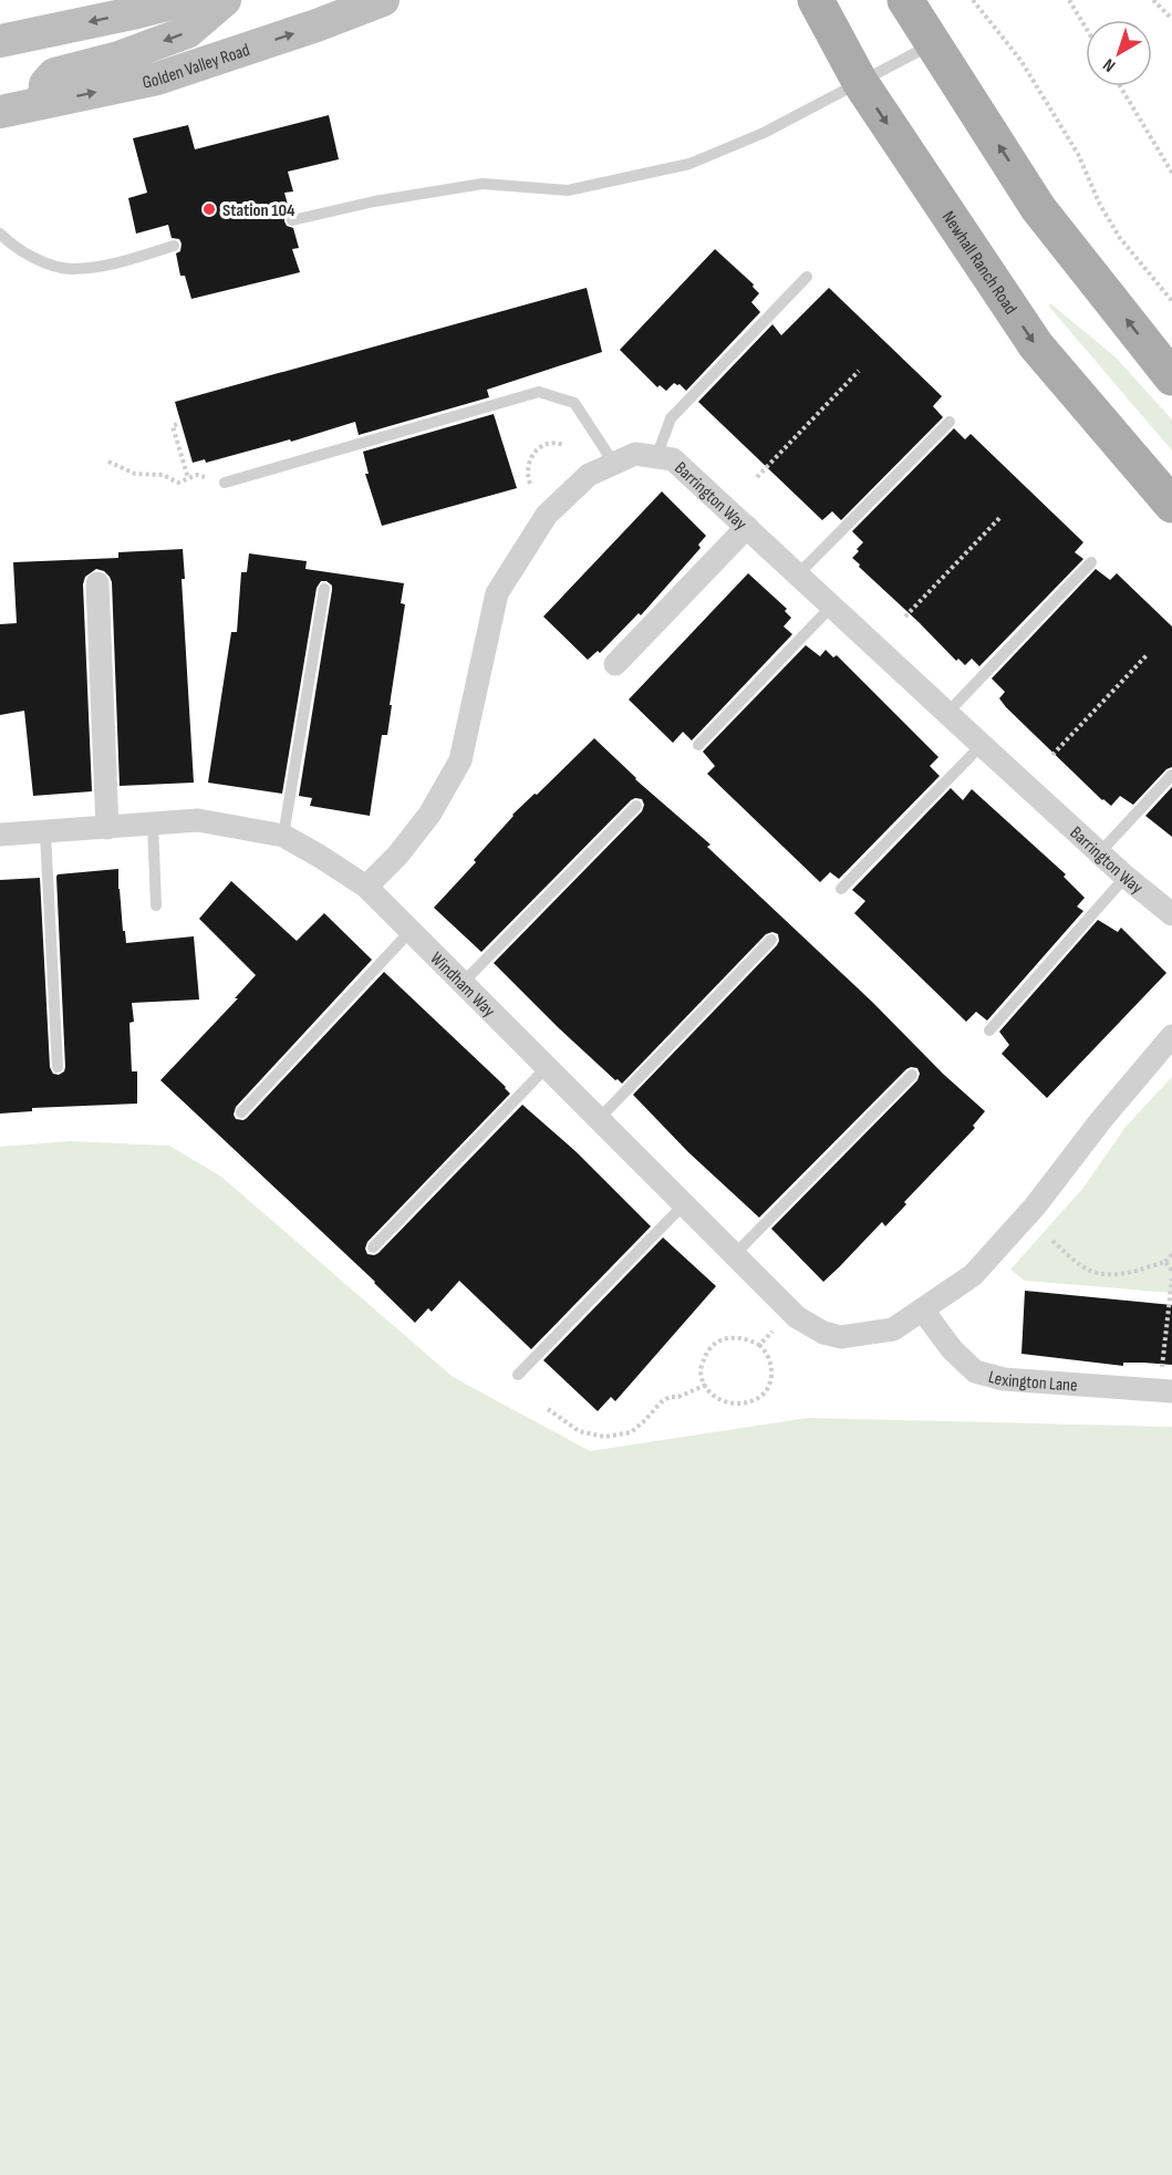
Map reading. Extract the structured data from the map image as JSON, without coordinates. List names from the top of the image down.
{
  "streets": {
    "main road": ["Golden Valley Road", "Newhall Ranch Road"],
    "street": ["Barrington Way", "Windham Way", "Lexington Lane"]
  },
  "crossings": [
    ["Barrington Way", "Windham Way"],
    ["Windham Way", "Lexington Lane"]
  ],
  "places": ["Station 104"],
  "north": "bottom left"
}
